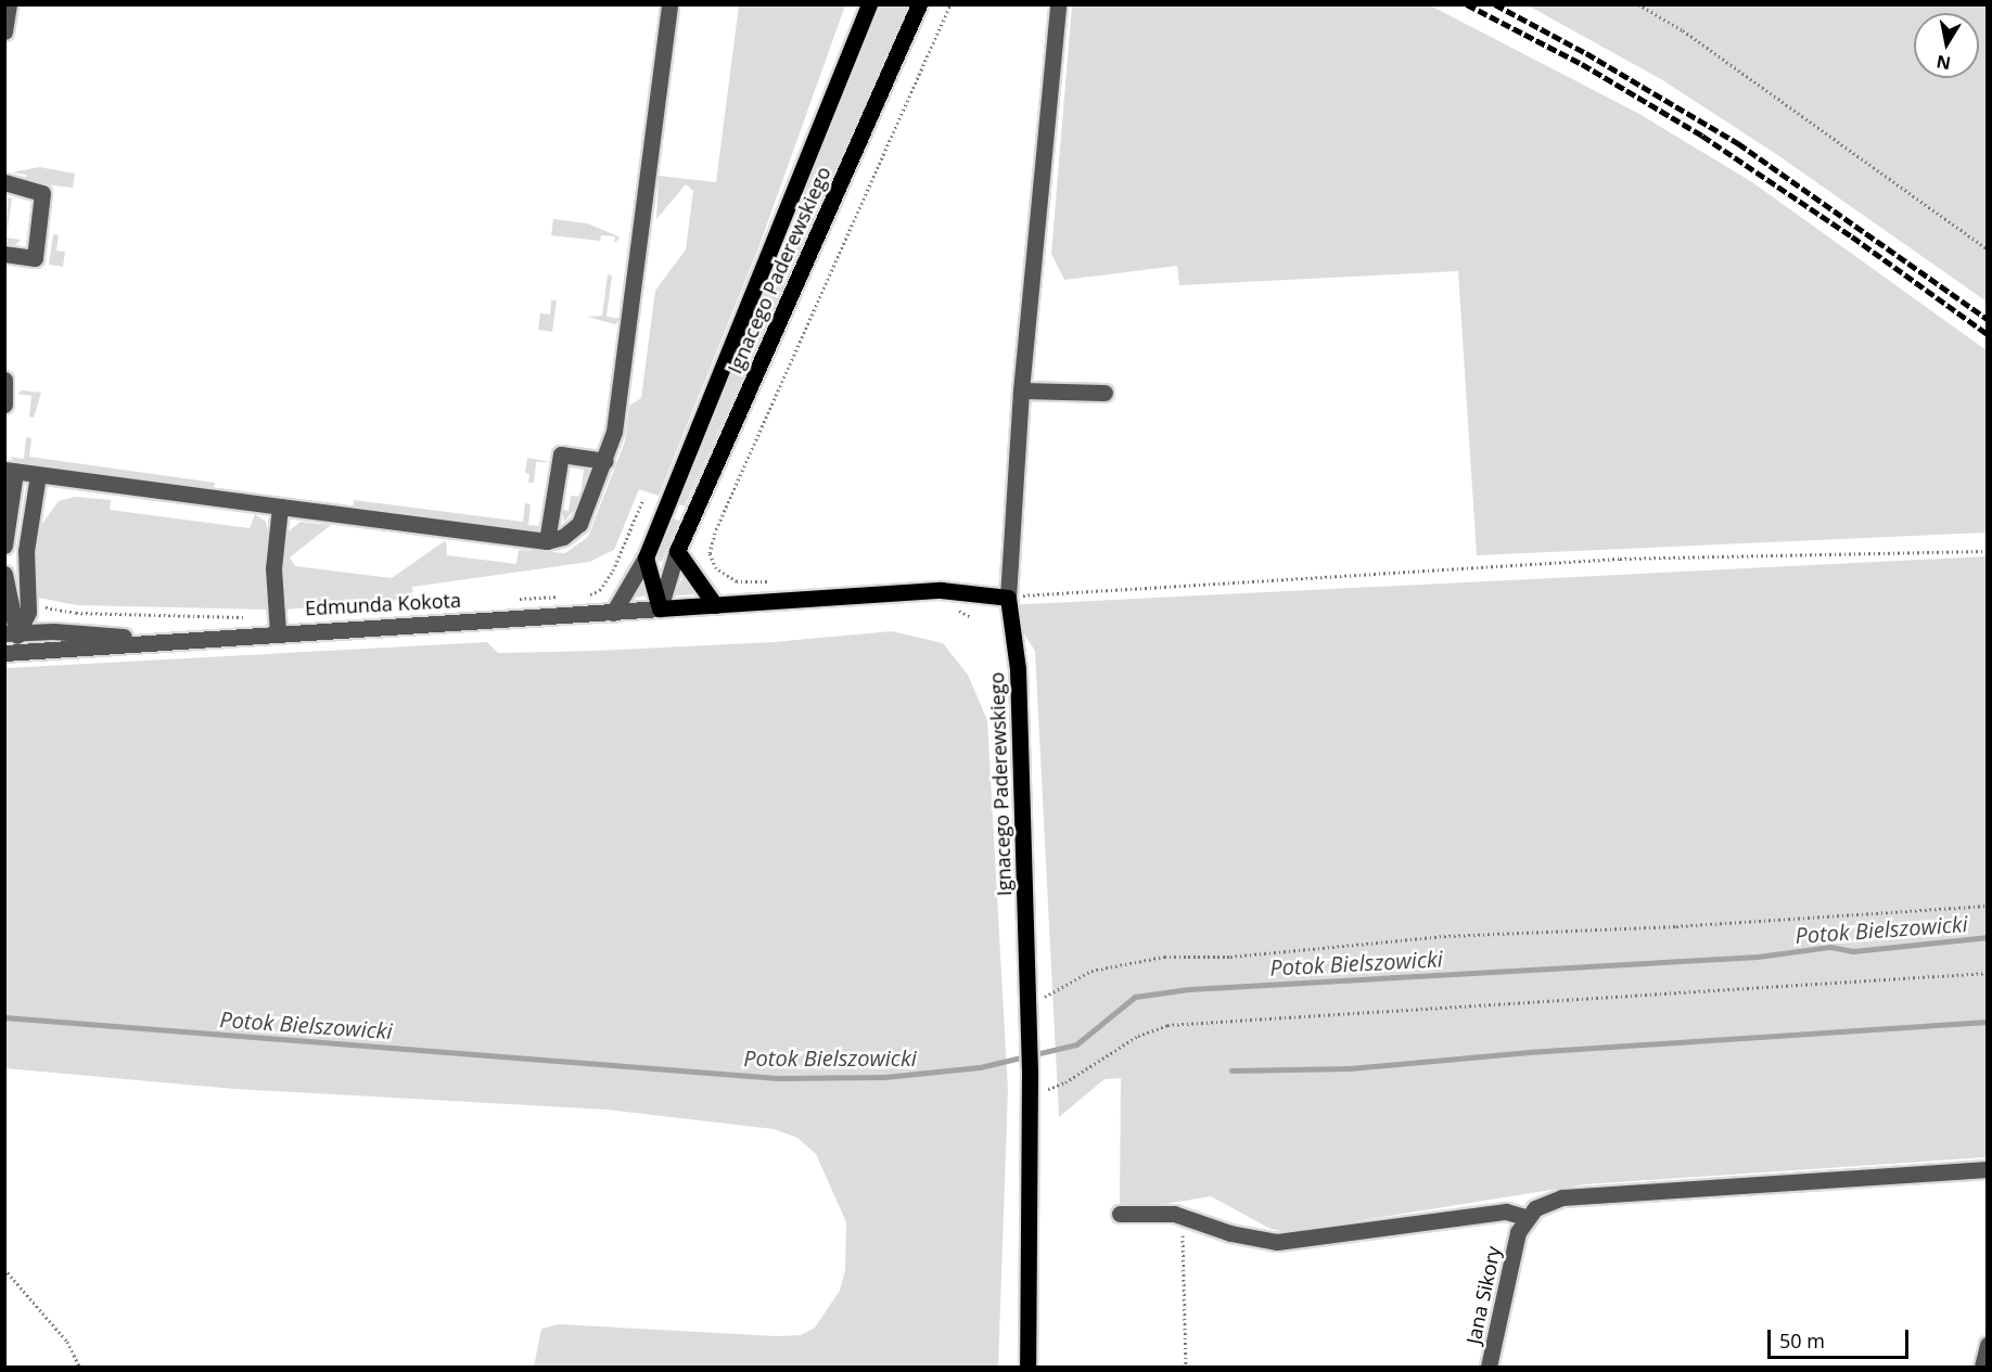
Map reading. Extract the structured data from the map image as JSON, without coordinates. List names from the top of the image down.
{
  "streets": {
    "main road": ["Ignacego Paderewskiego"],
    "street": ["Edmunda Kokota", "Jana Sikory"]
  },
  "water": ["Potok Bielszowicki"],
  "scale_bar": "50 m",
  "north": "bottom"
}
